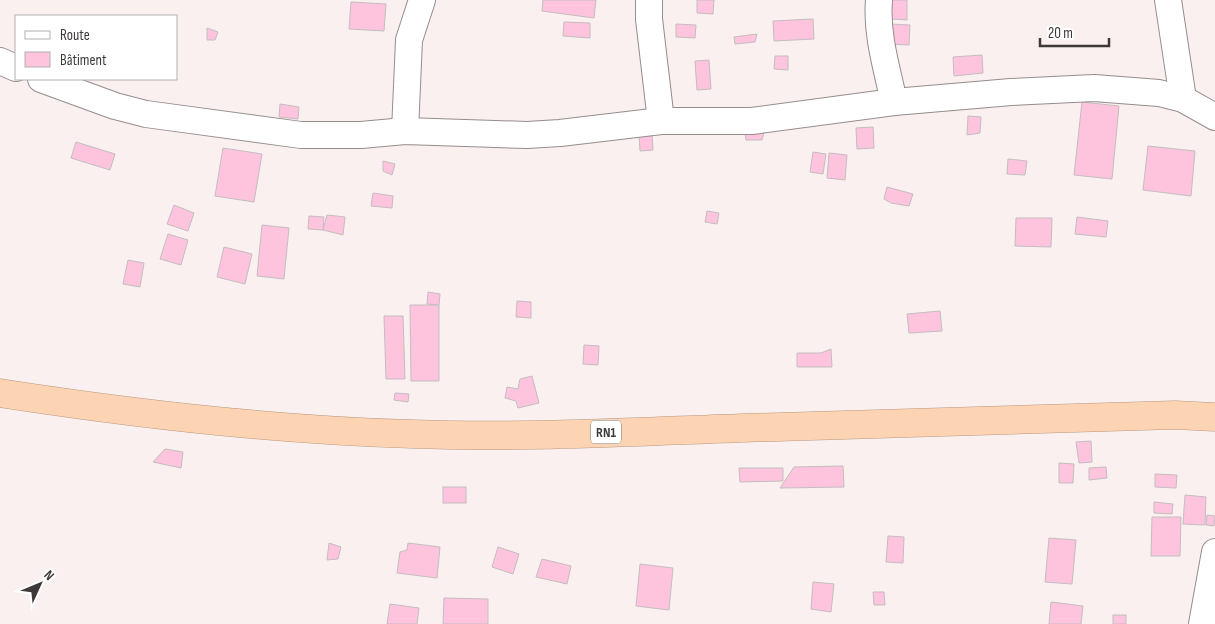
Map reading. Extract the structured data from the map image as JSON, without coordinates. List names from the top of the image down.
{
  "streets": {
    "highway": ["RN1"]
  },
  "legend": ["Route", "Bâtiment"],
  "scale_bar": "20 m",
  "north": "top right"
}
